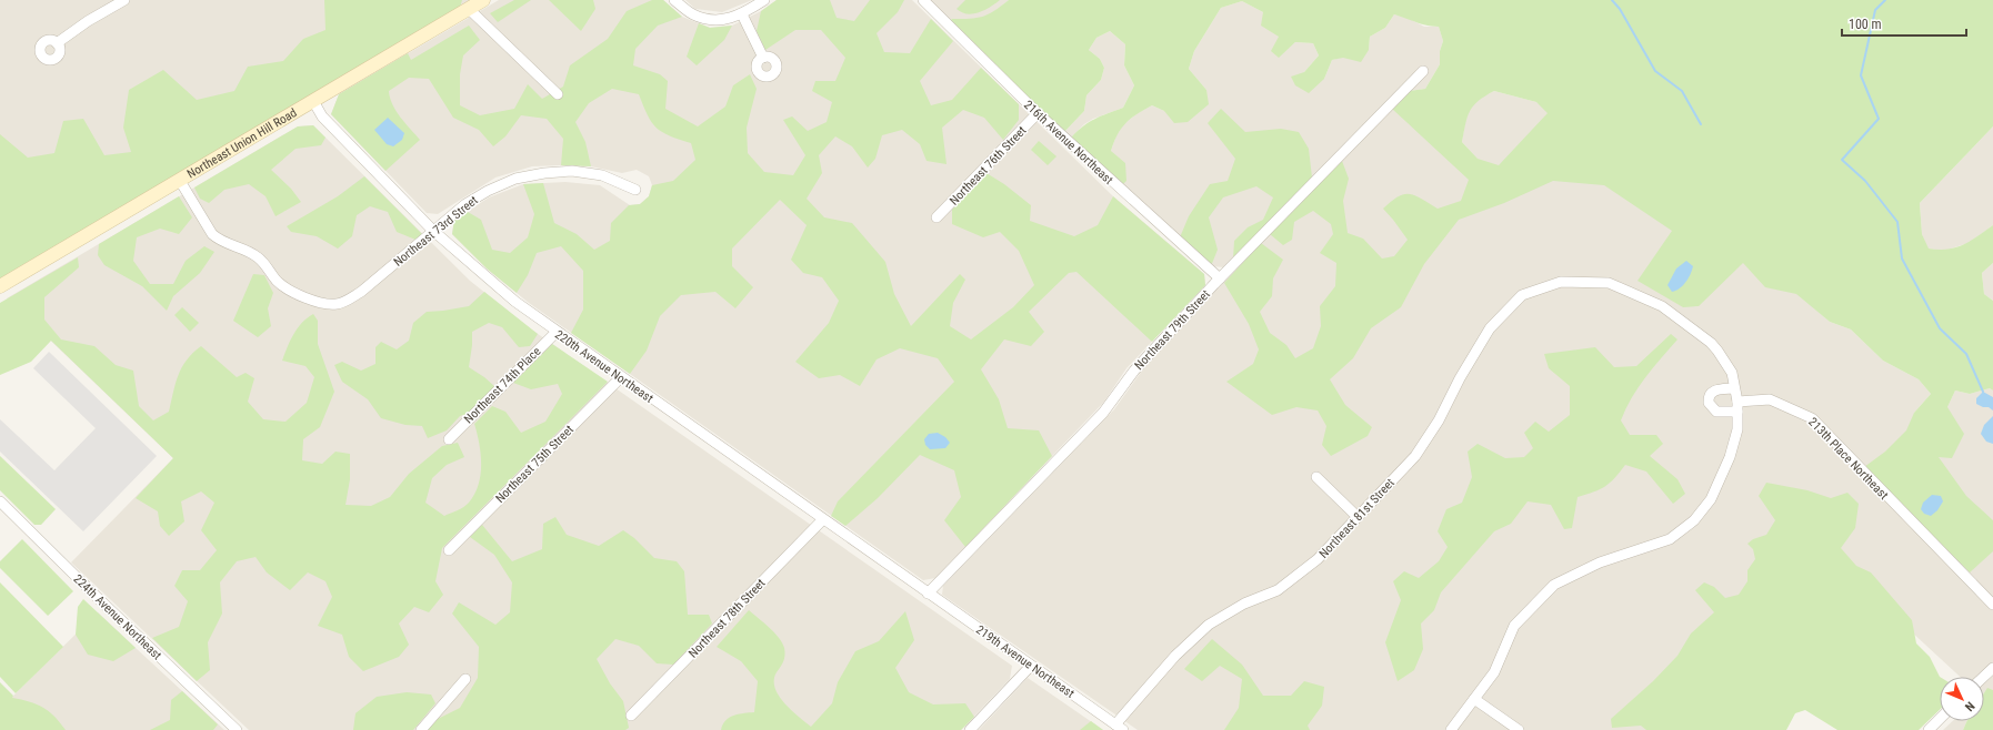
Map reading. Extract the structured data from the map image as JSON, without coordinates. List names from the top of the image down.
{
  "streets": {
    "street": [
      "216th Avenue Northeast",
      "Northeast Union Hill Road",
      "Northeast 76th Street",
      "Northeast 73rd Street",
      "Northeast 79th Street",
      "220th Avenue Northeast",
      "Northeast 74th Place",
      "213th Place Northeast",
      "Northeast 75th Street",
      "Northeast 81st Street",
      "224th Avenue Northeast",
      "Northeast 78th Street",
      "219th Avenue Northeast"
    ]
  },
  "crossings": [
    ["216th Avenue Northeast", "Northeast 76th Street"],
    ["216th Avenue Northeast", "Northeast 79th Street"],
    ["Northeast Union Hill Road", "Northeast 73rd Street"],
    ["Northeast Union Hill Road", "220th Avenue Northeast"],
    ["Northeast 73rd Street", "220th Avenue Northeast"],
    ["Northeast 79th Street", "220th Avenue Northeast"],
    ["Northeast 79th Street", "219th Avenue Northeast"],
    ["220th Avenue Northeast", "Northeast 74th Place"],
    ["220th Avenue Northeast", "Northeast 75th Street"],
    ["220th Avenue Northeast", "Northeast 78th Street"],
    ["220th Avenue Northeast", "219th Avenue Northeast"],
    ["213th Place Northeast", "Northeast 81st Street"],
    ["Northeast 81st Street", "219th Avenue Northeast"]
  ],
  "scale_bar": "100 m",
  "north": "bottom right"
}
